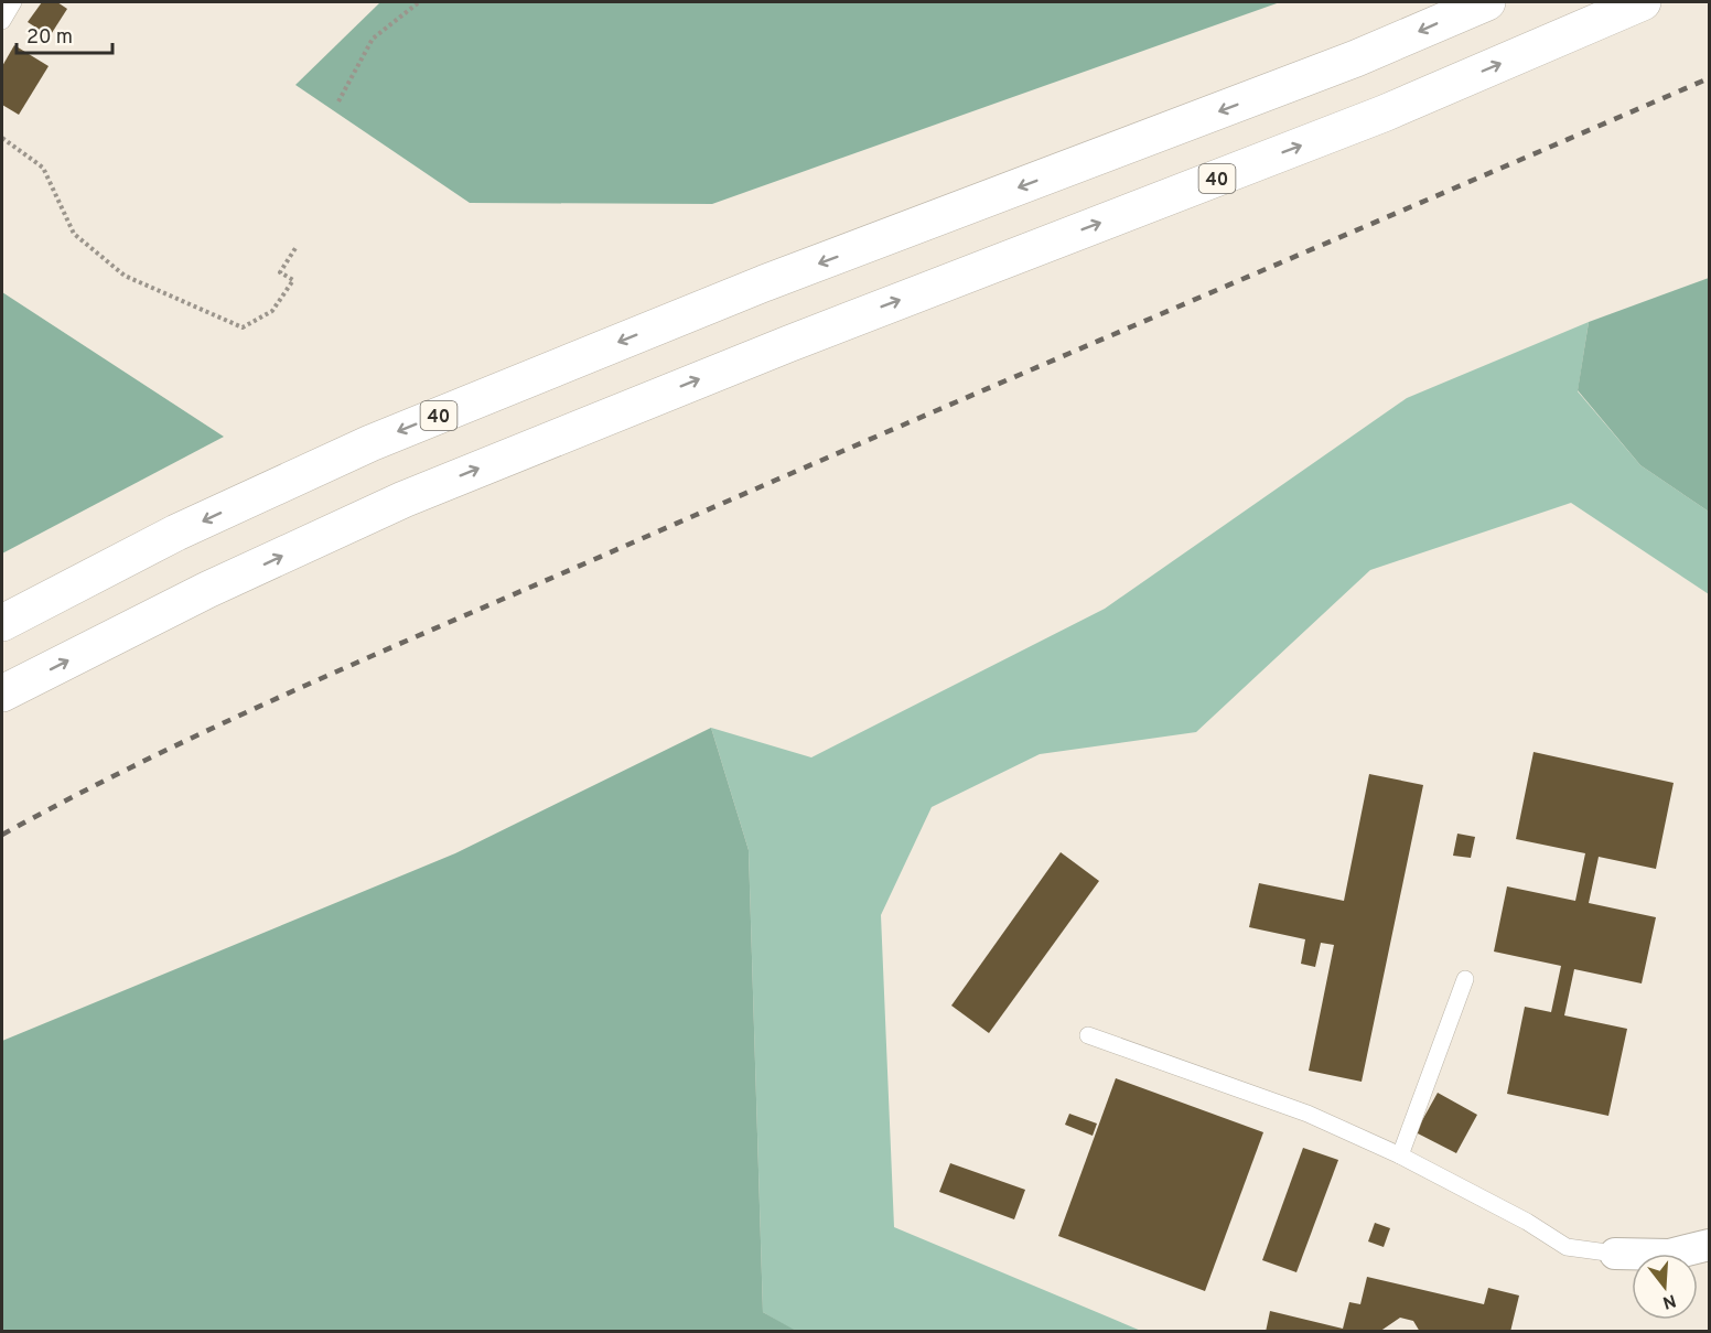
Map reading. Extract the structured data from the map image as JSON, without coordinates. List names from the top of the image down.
{
  "streets": {
    "highway": ["40"]
  },
  "scale_bar": "20 m",
  "north": "bottom"
}
